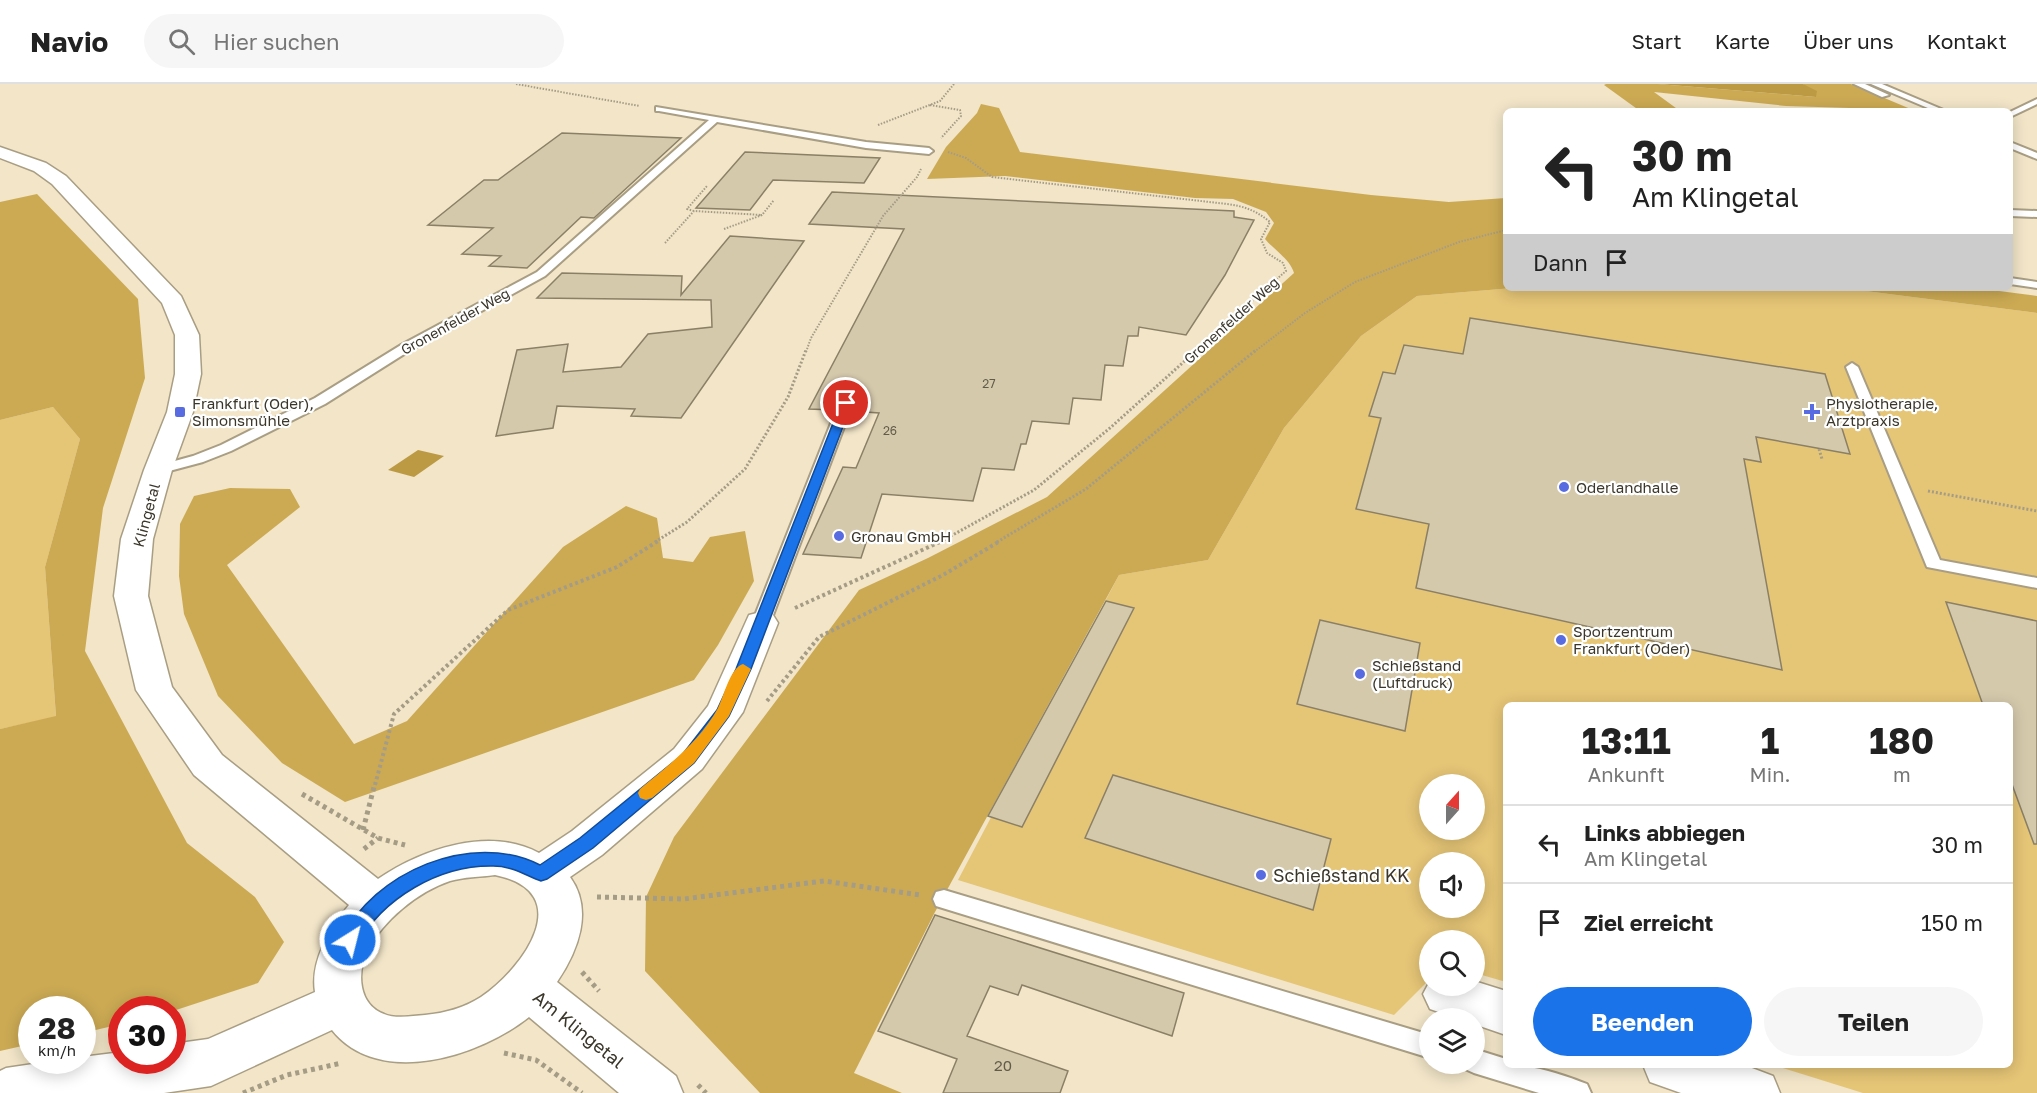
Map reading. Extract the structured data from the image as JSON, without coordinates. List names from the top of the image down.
{
  "streets": {
    "street": ["Klingetal", "Am Klingetal"],
    "lane": ["Gronenfelder Weg"]
  },
  "crossings": [
    ["Gronenfelder Weg", "Klingetal"],
    ["Klingetal", "Am Klingetal"]
  ],
  "places": {
    "transit": ["Frankfurt (Oder), Simonsmühle"],
    "health": ["Physiotherapie, Arztpraxis"],
    "other": [
      "Oderlandhalle",
      "Gronau GmbH",
      "Sportzentrum Frankfurt (Oder)",
      "Schießstand (Luftdruck)",
      "Schießstand KK"
    ]
  },
  "house_numbers": ["27", "26", "20"],
  "north": "top",
  "page": {
    "header": "Navio",
    "search": "Hier suchen",
    "nav": [
      "Start",
      "Karte",
      "Über uns",
      "Kontakt"
    ],
    "turn": ["30 m", "Am Klingetal"],
    "then": "Dann",
    "eta": [
      "13:11",
      "Ankunft",
      "1",
      "Min.",
      "180",
      "m"
    ],
    "list": [
      {
        "name": "Links abbiegen",
        "note": "Am Klingetal",
        "value": "30 m"
      },
      {
        "name": "Ziel erreicht",
        "value": "150 m"
      }
    ],
    "buttons": ["Beenden", "Teilen"],
    "speed": "28 km/h",
    "limit": "30"
  }
}
